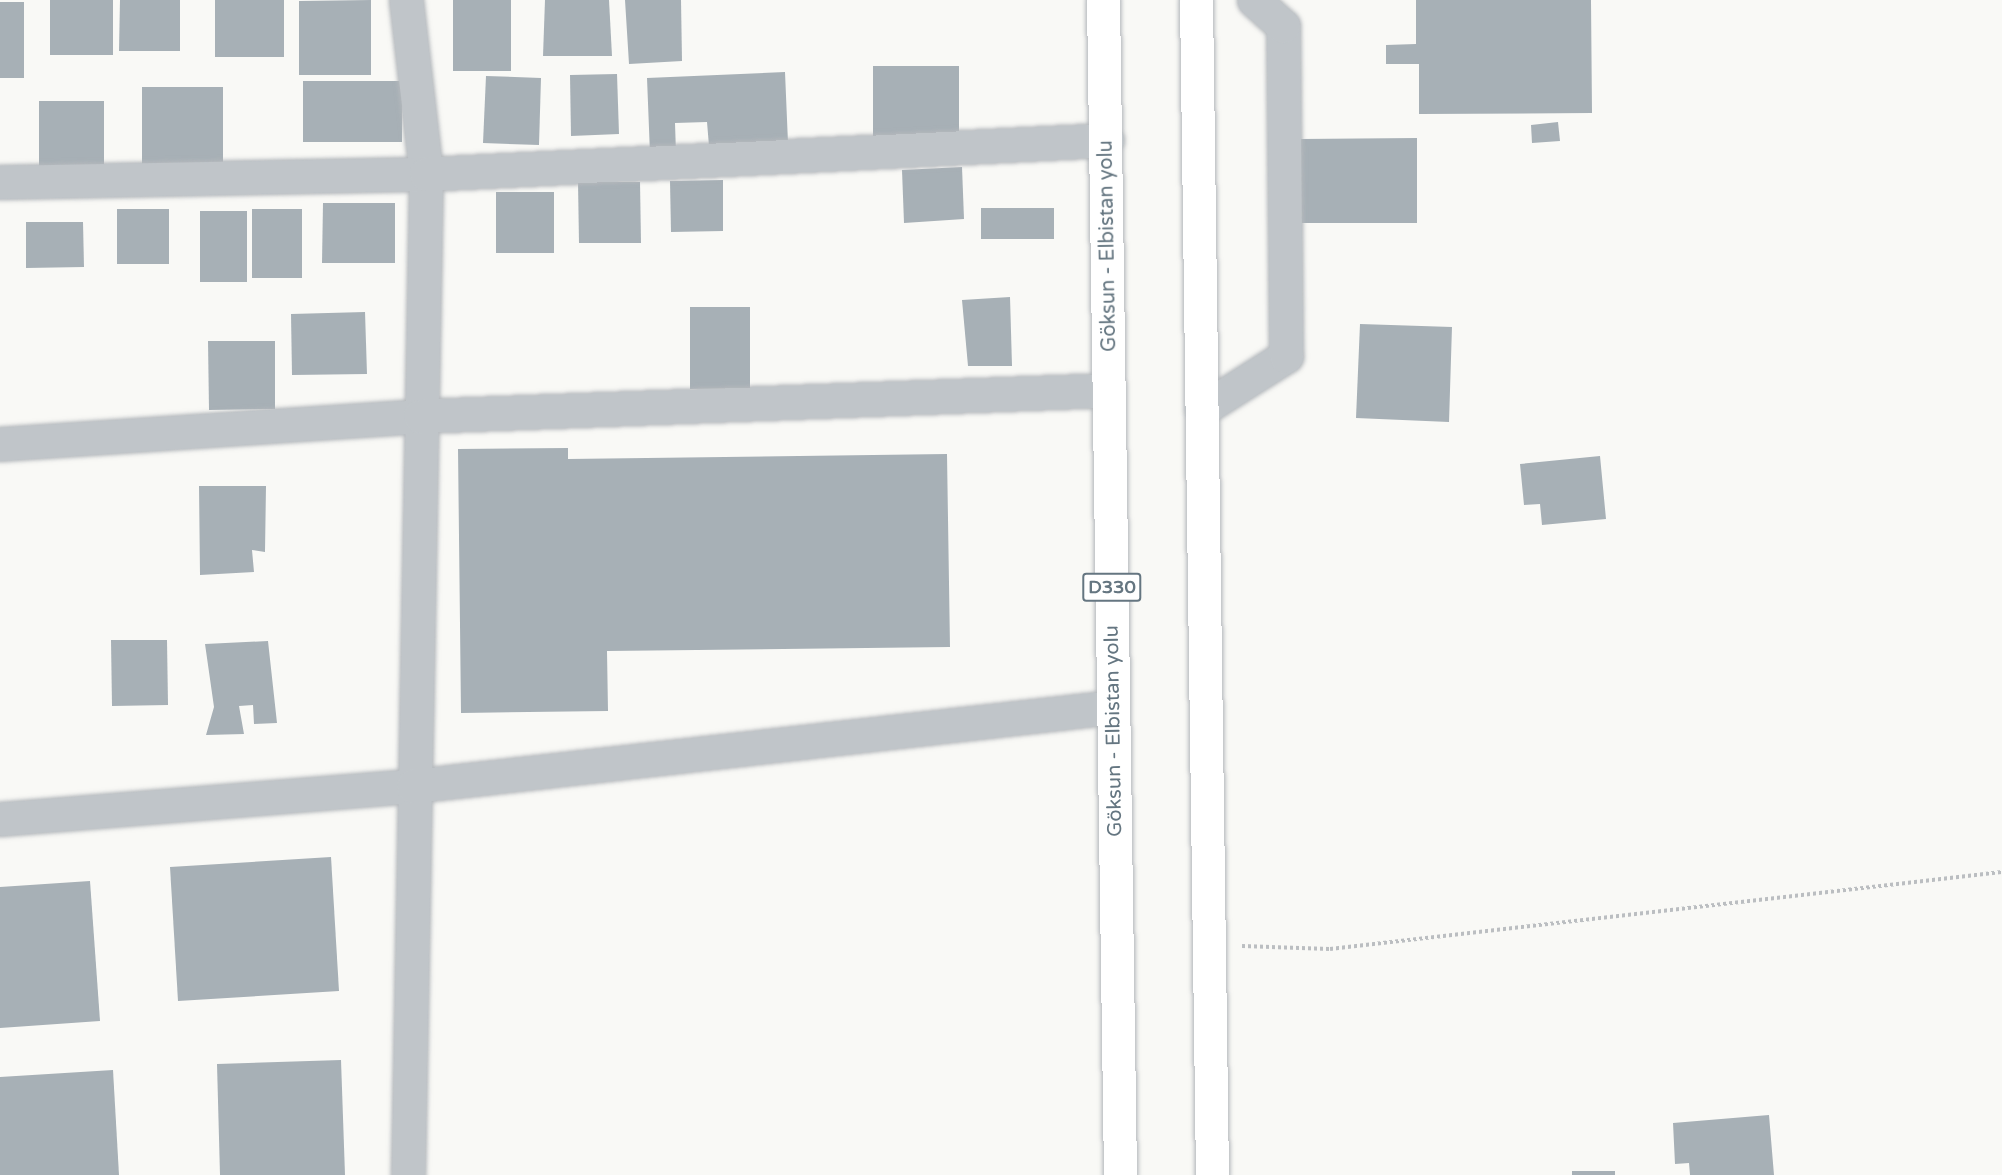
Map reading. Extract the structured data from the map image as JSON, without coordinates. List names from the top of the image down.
{
  "streets": {
    "highway": ["Göksun - Elbistan yolu", "D330"]
  }
}
